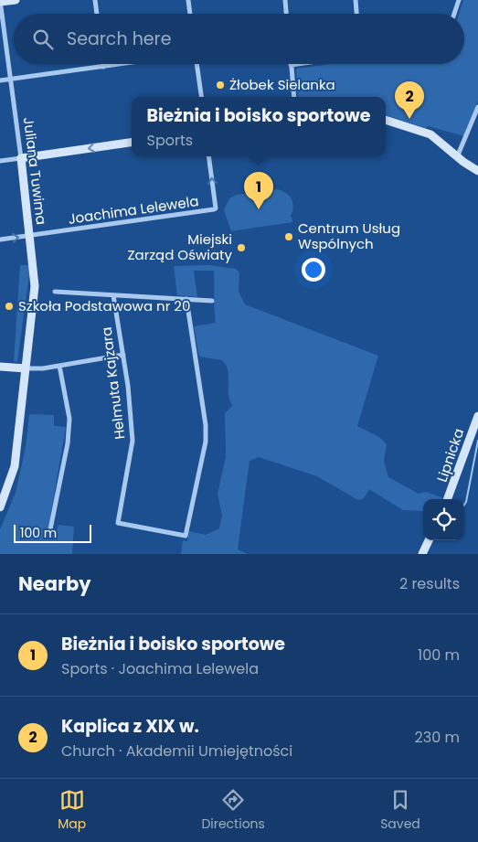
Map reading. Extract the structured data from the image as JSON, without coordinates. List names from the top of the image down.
{
  "streets": {
    "street": [
      "Juliana Tuwima",
      "Joachima Lelewela",
      "Helmuta Kajzara",
      "Lipnicka"
    ]
  },
  "crossings": [
    ["Juliana Tuwima", "Joachima Lelewela"]
  ],
  "one_way": ["Joachima Lelewela"],
  "places": [
    "Żłobek Sielanka",
    "Centrum Usług Wspólnych",
    "Miejski Zarząd Oświaty",
    "Szkoła Podstawowa nr 20"
  ],
  "scale_bar": "100 m",
  "page": {
    "search": "Search here",
    "pins": ["2", "1"],
    "popup": ["Bieżnia i boisko sportowe", "Sports"],
    "scale": "100 m",
    "heading": ["Nearby", "2 results"],
    "list": [
      {
        "mark": "1",
        "name": "Bieżnia i boisko sportowe",
        "note": "Sports · Joachima Lelewela",
        "value": "100 m"
      },
      {
        "mark": "2",
        "name": "Kaplica z XIX w.",
        "note": "Church · Akademii Umiejętności",
        "value": "230 m"
      }
    ],
    "nav": ["Map", "Directions", "Saved"]
  }
}
